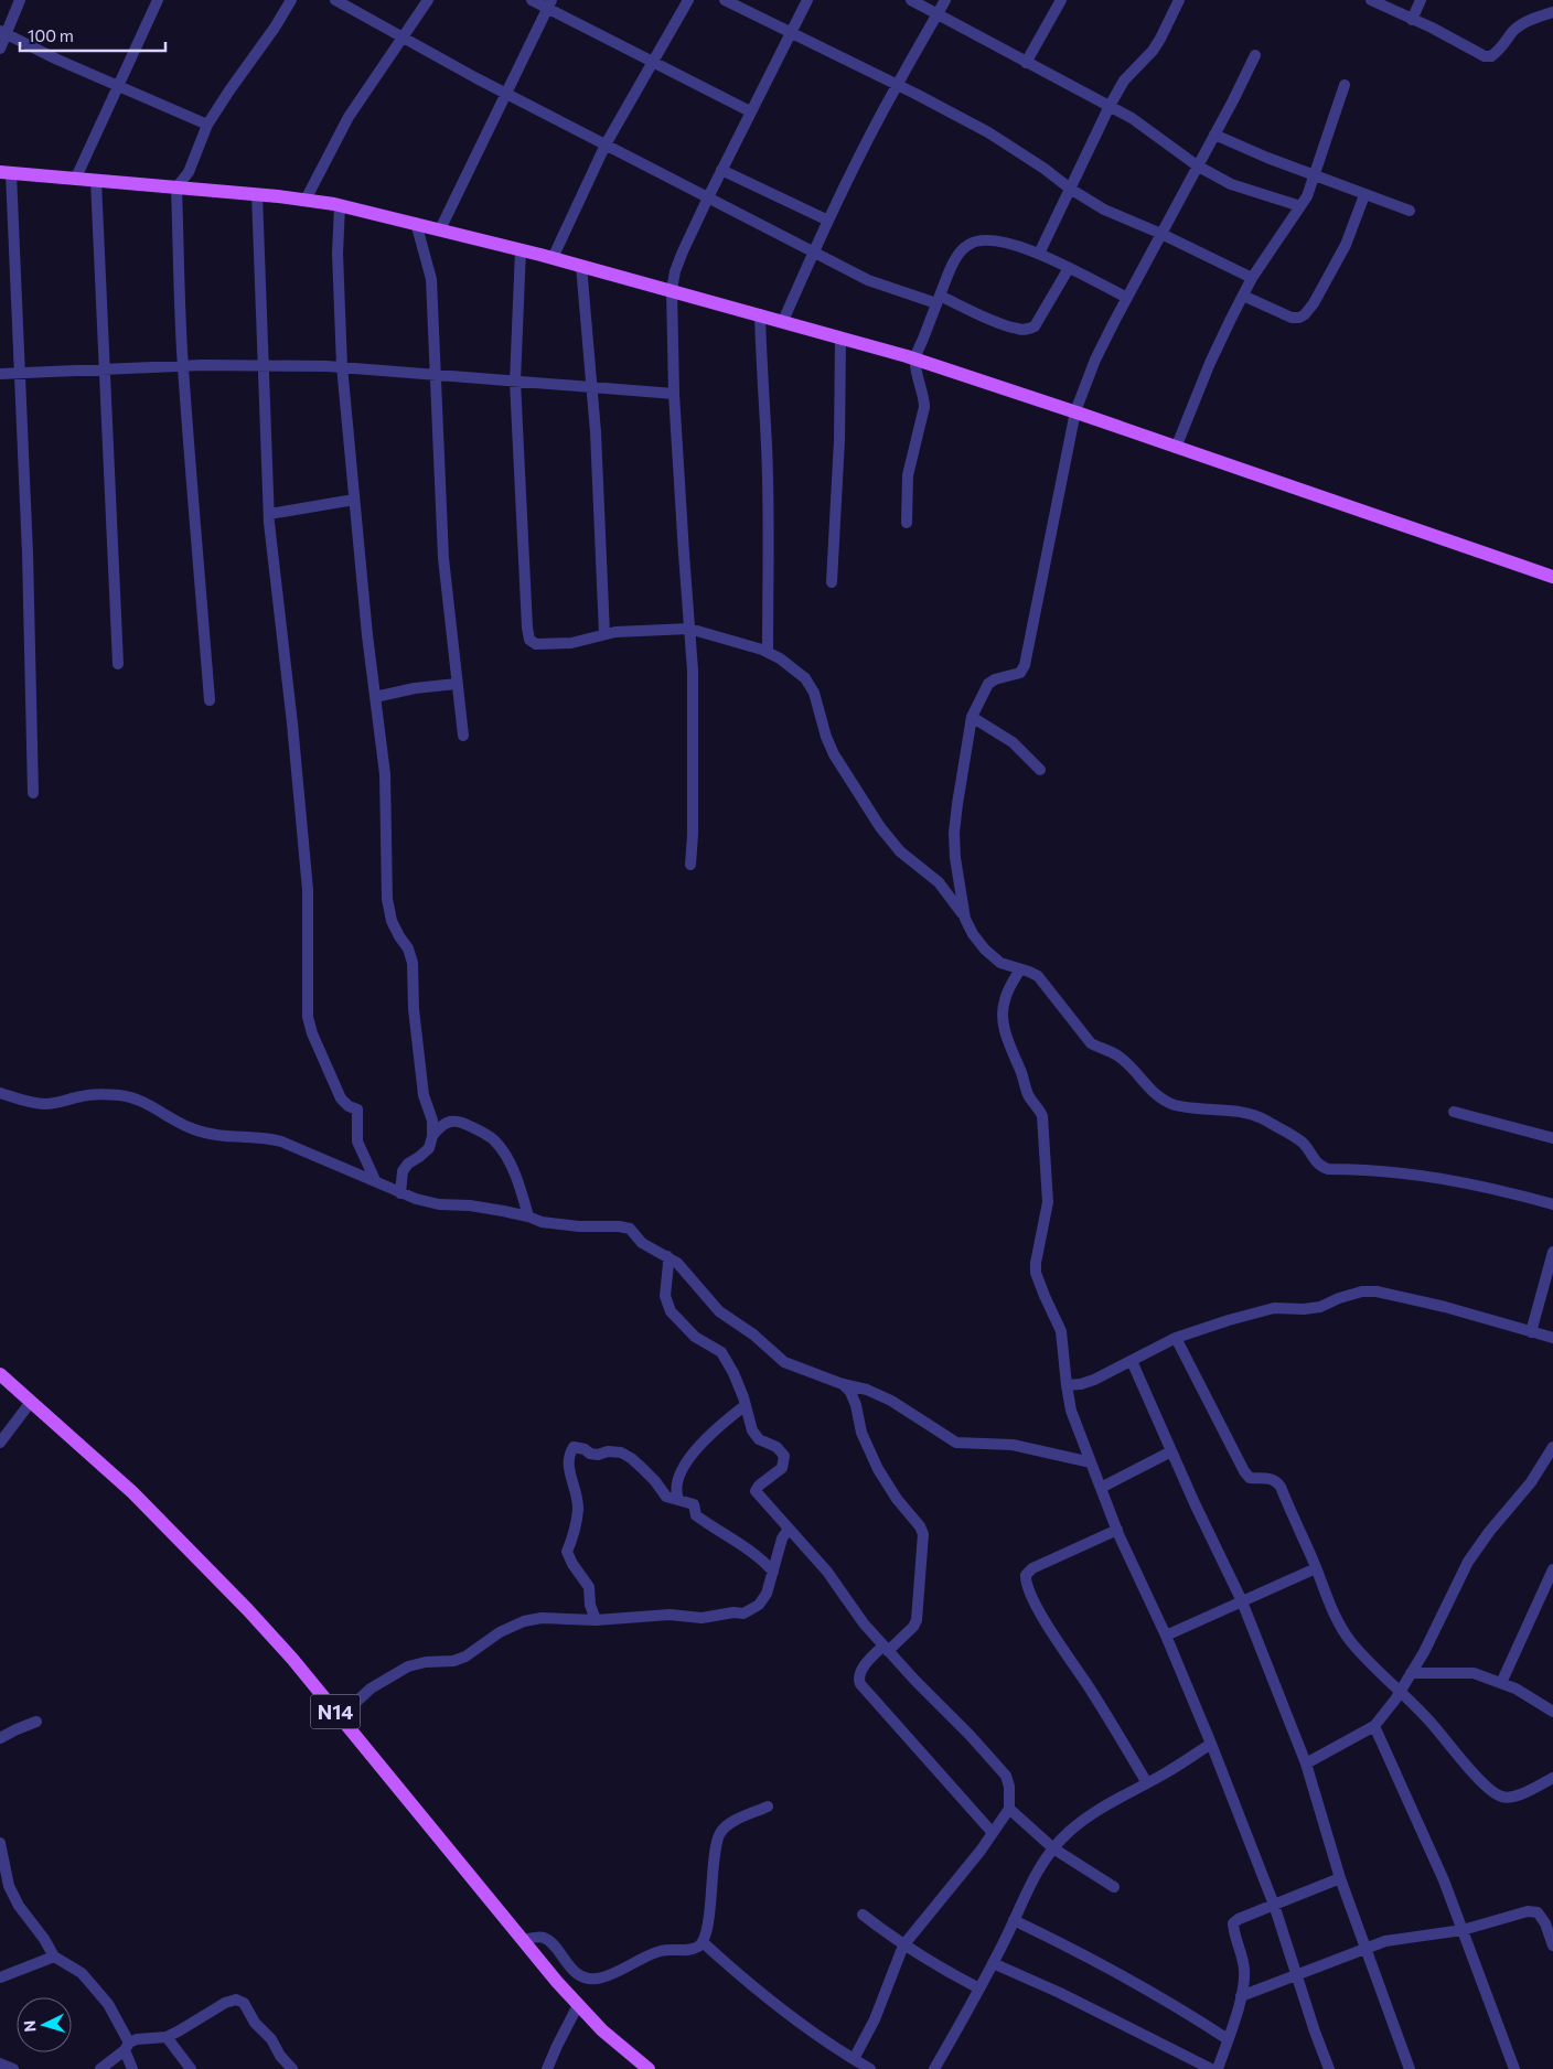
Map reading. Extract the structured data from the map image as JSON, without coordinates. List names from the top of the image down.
{
  "streets": {
    "main road": ["N14"]
  },
  "scale_bar": "100 m",
  "north": "left"
}
